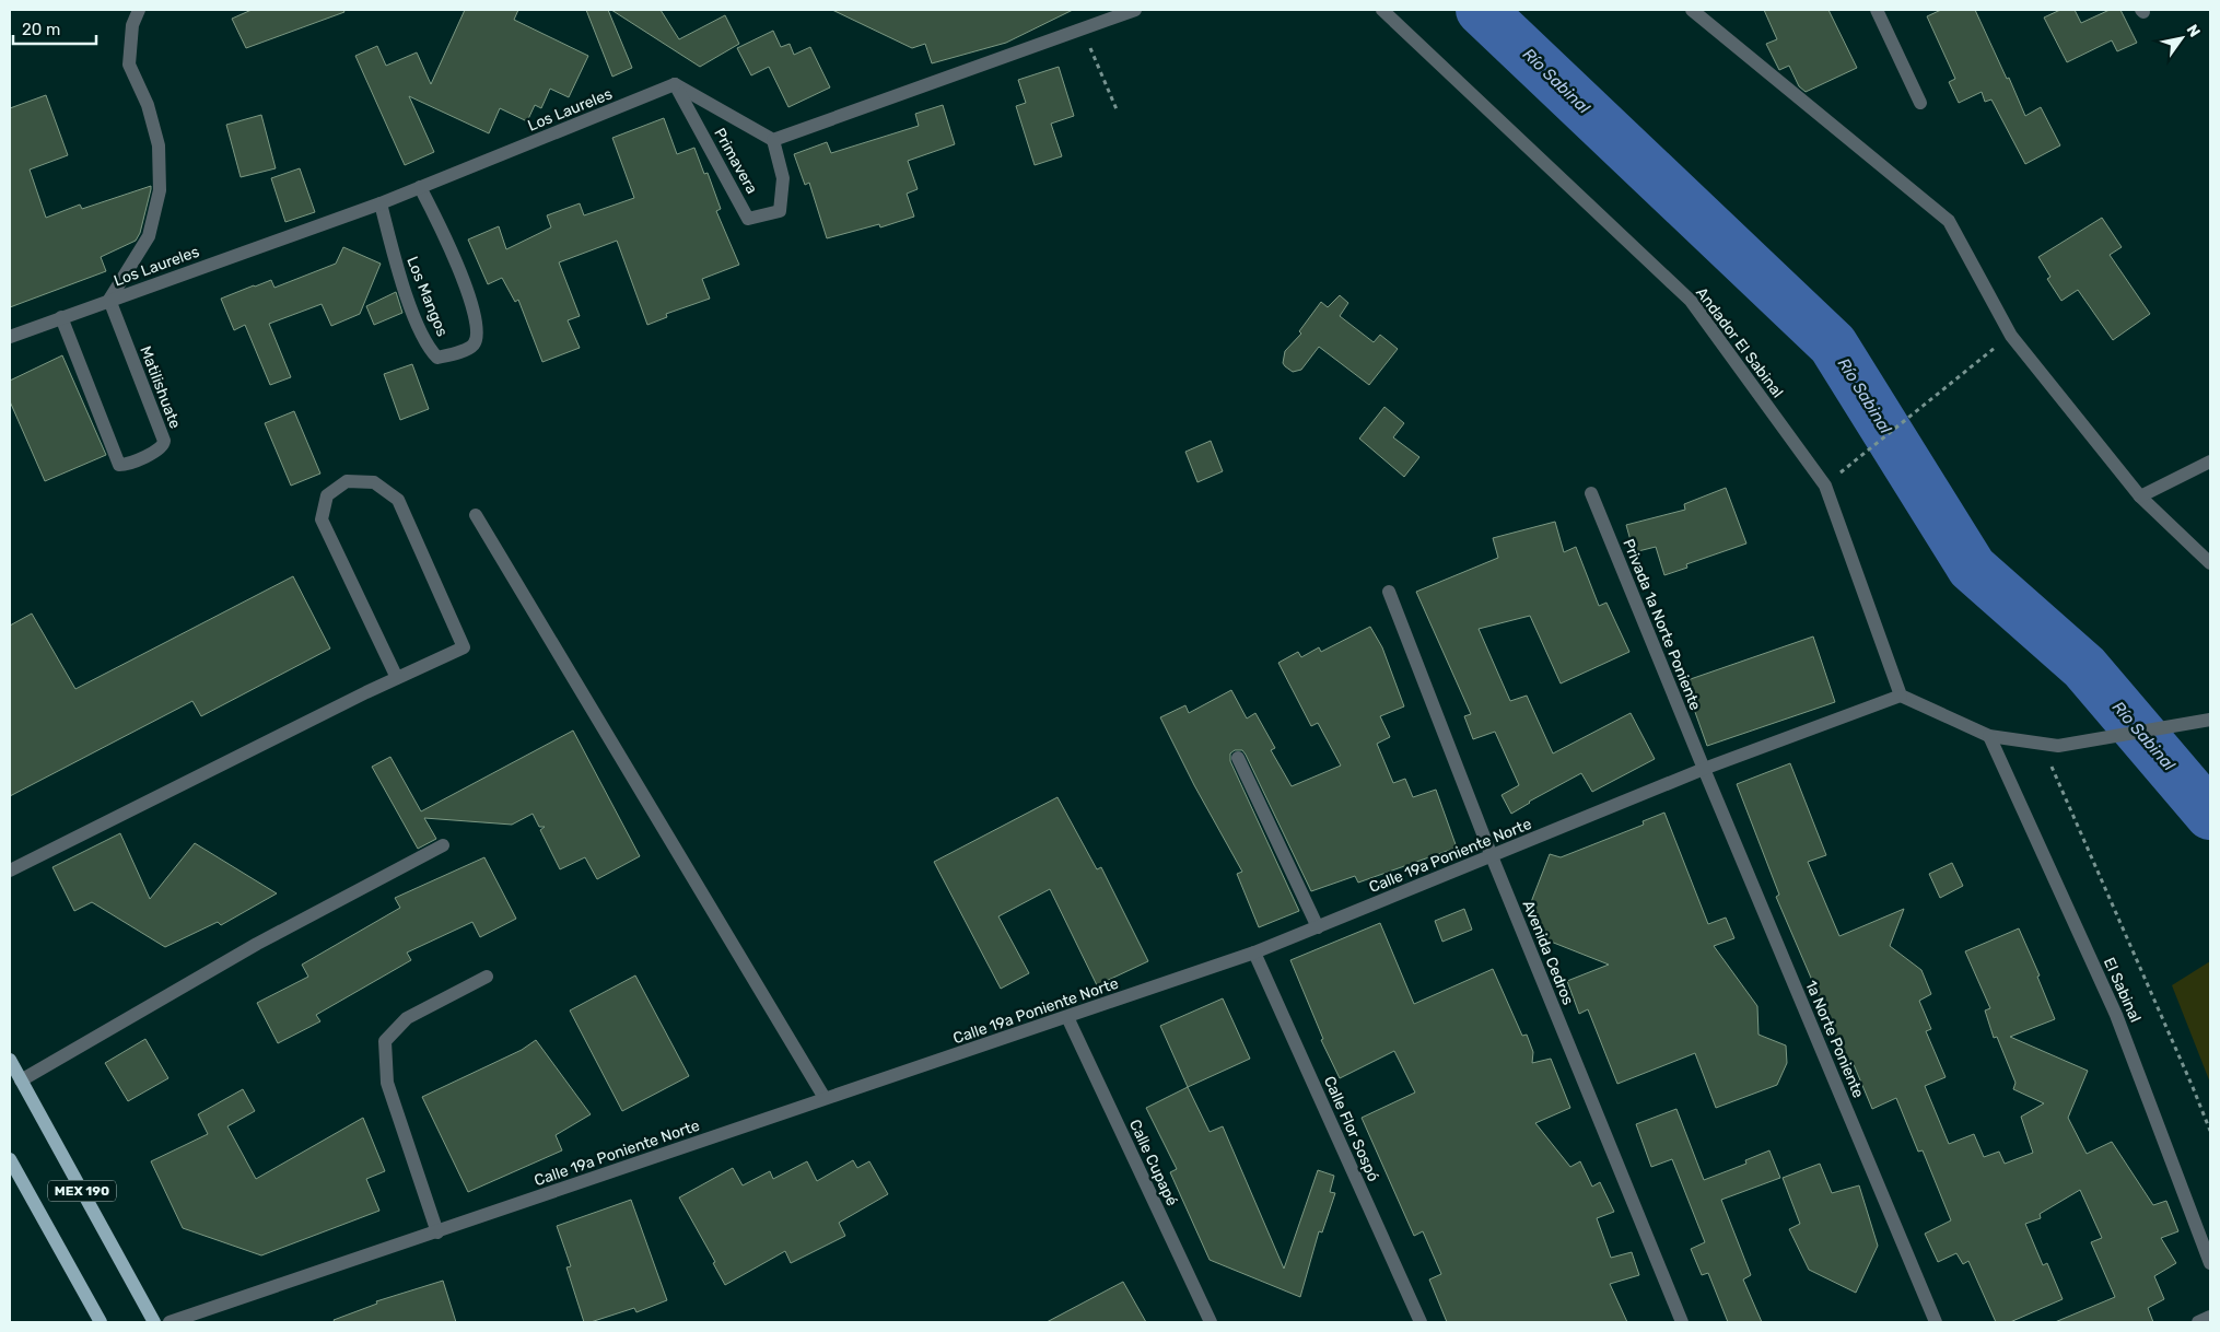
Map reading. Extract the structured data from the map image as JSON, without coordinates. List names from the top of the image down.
{
  "streets": {
    "main road": ["MEX 190"],
    "street": [
      "Los Laureles",
      "Primavera",
      "Los Mangos",
      "Andador El Sabinal",
      "Matilishuate",
      "Privada 1a Norte Poniente",
      "Calle 19a Poniente Norte",
      "Avenida Cedros",
      "El Sabinal",
      "1a Norte Poniente",
      "Calle Flor Sospó",
      "Calle Cupapé"
    ]
  },
  "crossings": [
    ["Los Laureles", "Primavera"],
    ["Los Laureles", "Los Mangos"],
    ["Los Laureles", "Matilishuate"],
    ["Andador El Sabinal", "Calle 19a Poniente Norte"],
    ["Privada 1a Norte Poniente", "Calle 19a Poniente Norte"],
    ["Privada 1a Norte Poniente", "1a Norte Poniente"],
    ["Calle 19a Poniente Norte", "Avenida Cedros"],
    ["Calle 19a Poniente Norte", "1a Norte Poniente"],
    ["Calle 19a Poniente Norte", "Calle Flor Sospó"],
    ["Calle 19a Poniente Norte", "Calle Cupapé"]
  ],
  "water": ["Río Sabinal"],
  "scale_bar": "20 m",
  "north": "top right"
}
